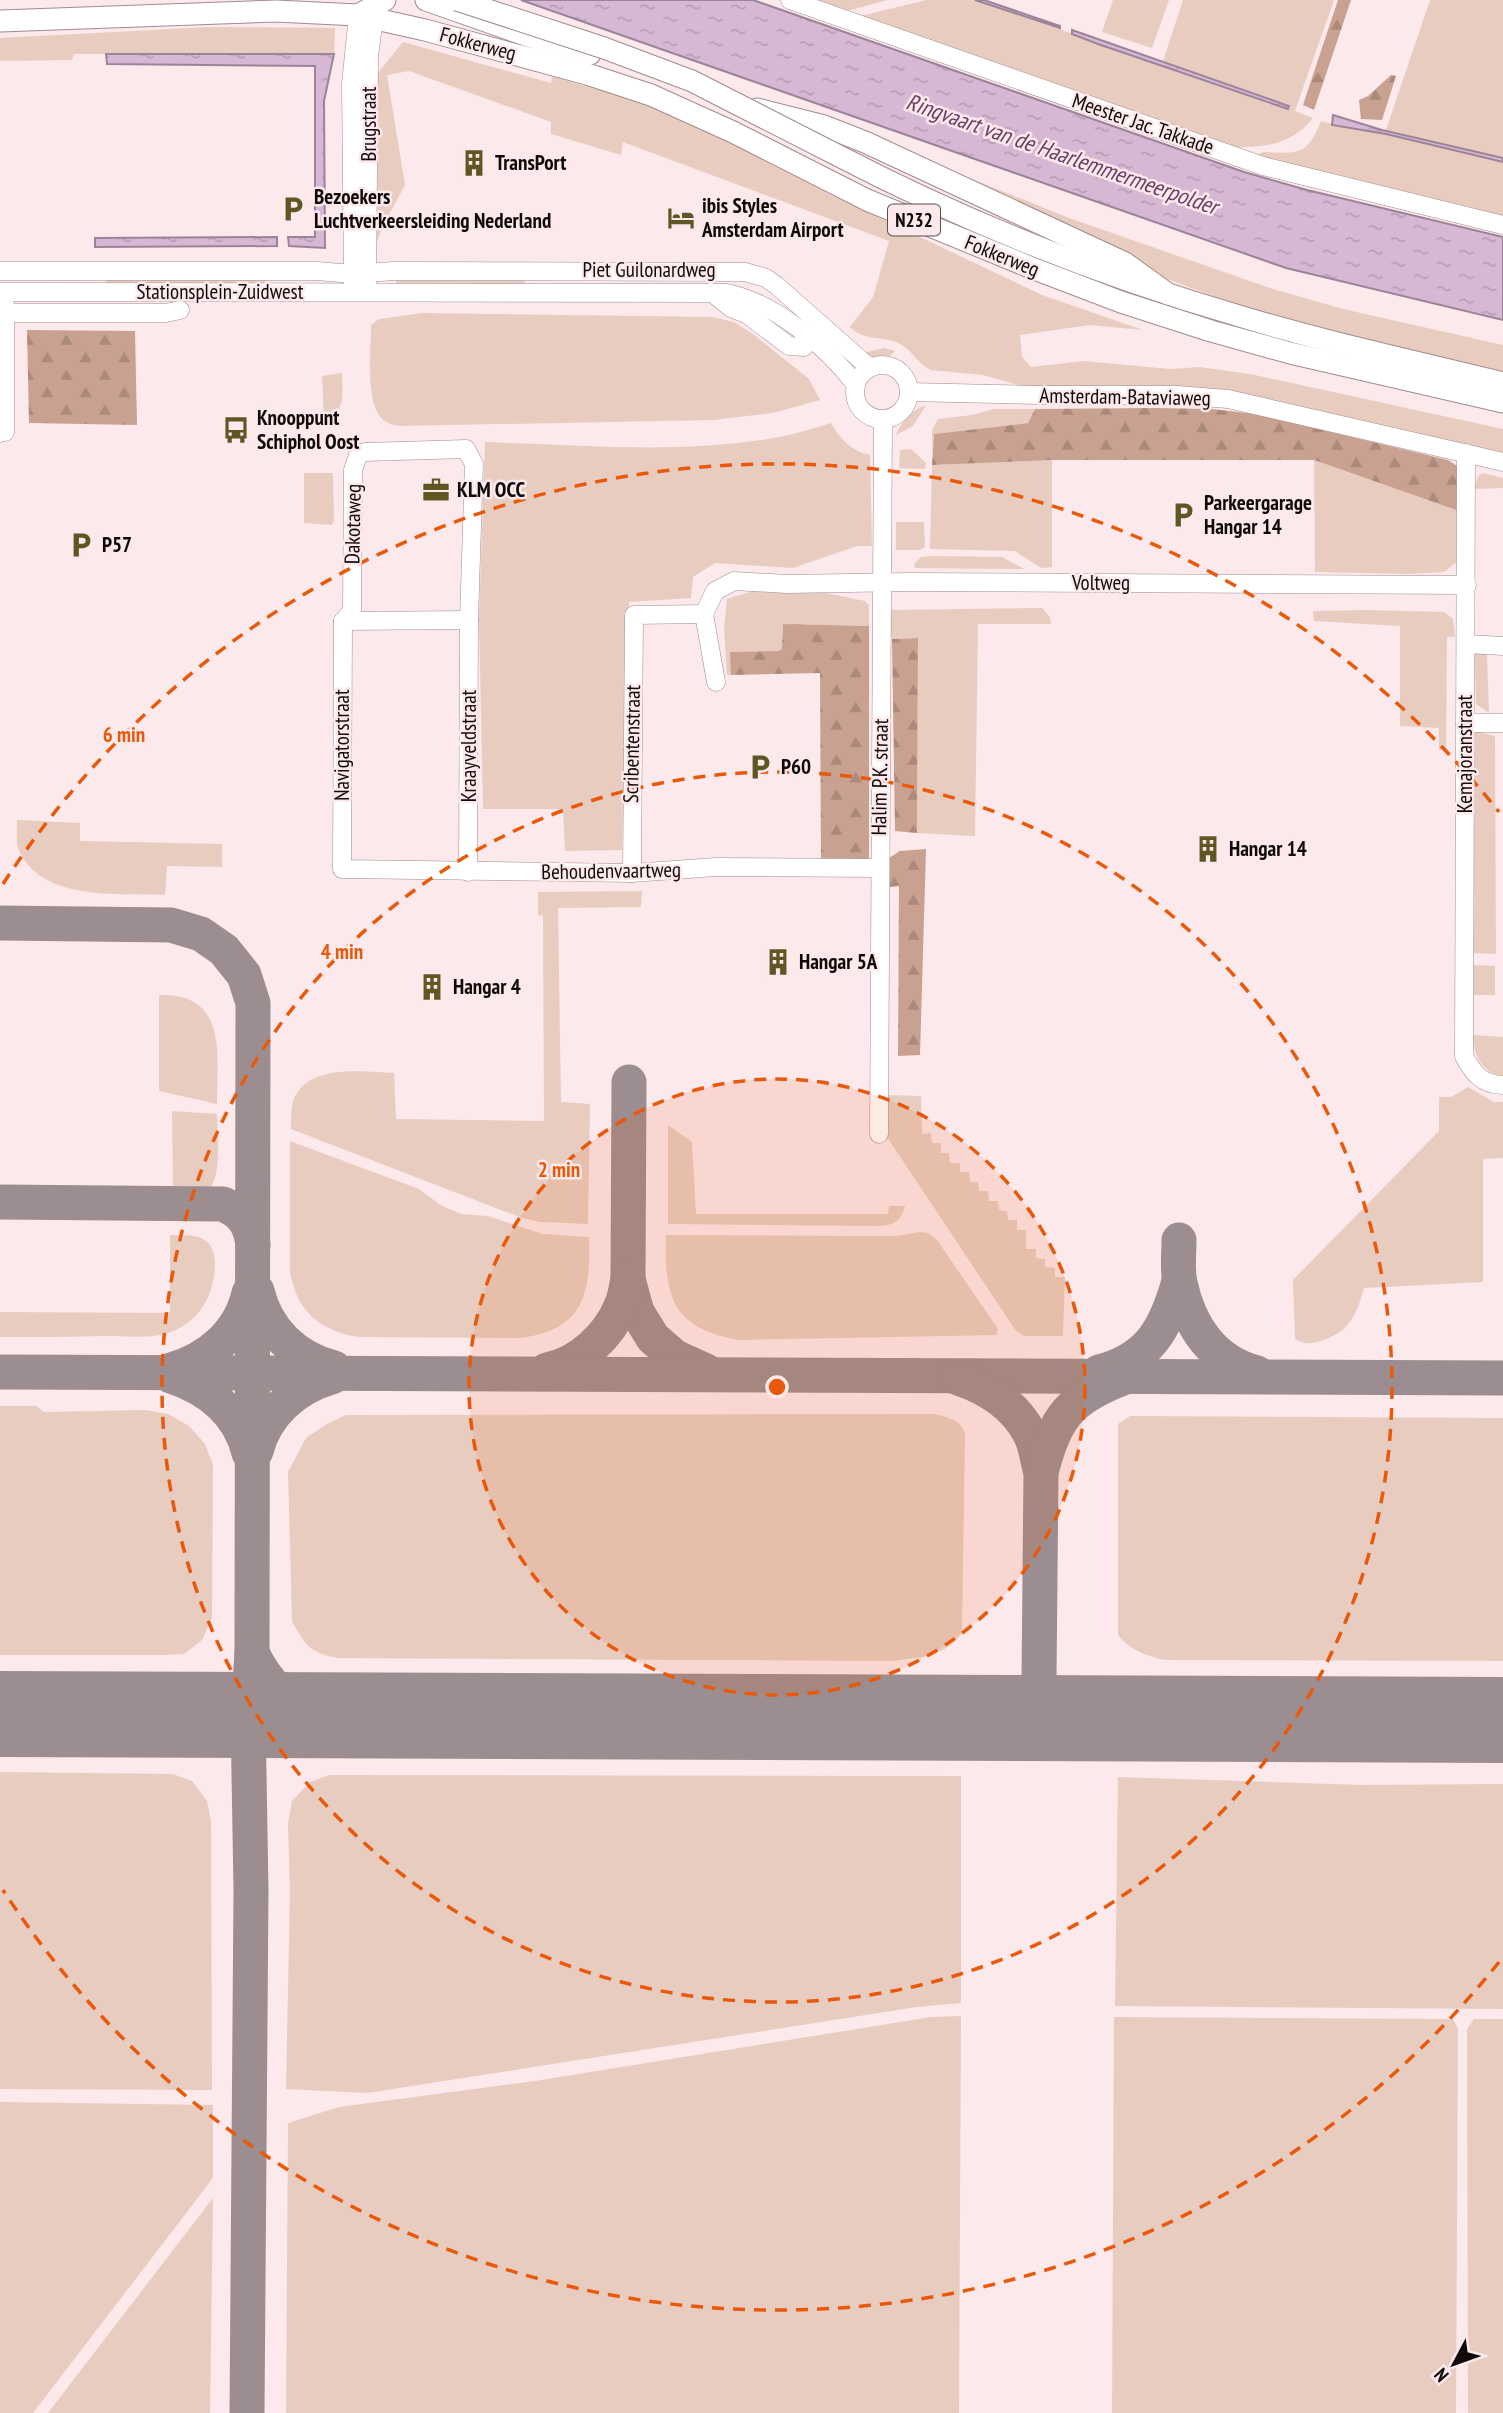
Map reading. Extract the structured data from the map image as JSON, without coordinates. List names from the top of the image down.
{
  "streets": {
    "main road": ["Fokkerweg", "N232"],
    "street": [
      "Brugstraat",
      "Meester Jac. Takkade",
      "Piet Guilonardweg",
      "Stationsplein-Zuidwest",
      "Amsterdam-Bataviaweg",
      "Dakotaweg",
      "Voltweg",
      "Scribentenstraat",
      "Navigatorstraat",
      "Kraayveldstraat",
      "Kemajoranstraat",
      "Halim P.K. straat",
      "Behoudenvaartweg"
    ]
  },
  "crossings": [
    ["Fokkerweg", "Brugstraat"],
    ["Fokkerweg", "N232"],
    ["Brugstraat", "N232"],
    ["Brugstraat", "Piet Guilonardweg"],
    ["Brugstraat", "Stationsplein-Zuidwest"],
    ["Piet Guilonardweg", "Stationsplein-Zuidwest"],
    ["Piet Guilonardweg", "Amsterdam-Bataviaweg"],
    ["Piet Guilonardweg", "Halim P.K. straat"],
    ["Amsterdam-Bataviaweg", "Kemajoranstraat"],
    ["Amsterdam-Bataviaweg", "Halim P.K. straat"],
    ["Dakotaweg", "Navigatorstraat"],
    ["Dakotaweg", "Kraayveldstraat"],
    ["Voltweg", "Scribentenstraat"],
    ["Voltweg", "Kemajoranstraat"],
    ["Voltweg", "Halim P.K. straat"],
    ["Scribentenstraat", "Behoudenvaartweg"],
    ["Navigatorstraat", "Behoudenvaartweg"],
    ["Kraayveldstraat", "Behoudenvaartweg"],
    ["Halim P.K. straat", "Behoudenvaartweg"]
  ],
  "water": ["Ringvaart van de Haarlemmermeerpolder"],
  "places": {
    "building": [
      "TransPort",
      "Hangar 14",
      "Hangar 5A",
      "Hangar 4"
    ],
    "parking": [
      "Bezoekers Luchtverkeersleiding Nederland",
      "Parkeergarage Hangar 14",
      "P57",
      "P60"
    ],
    "hotel": ["ibis Styles Amsterdam Airport"],
    "bus stop": ["Knooppunt Schiphol Oost"],
    "office": ["KLM OCC"]
  },
  "north": "bottom left",
  "rings": ["6 min", "4 min", "2 min"]
}
